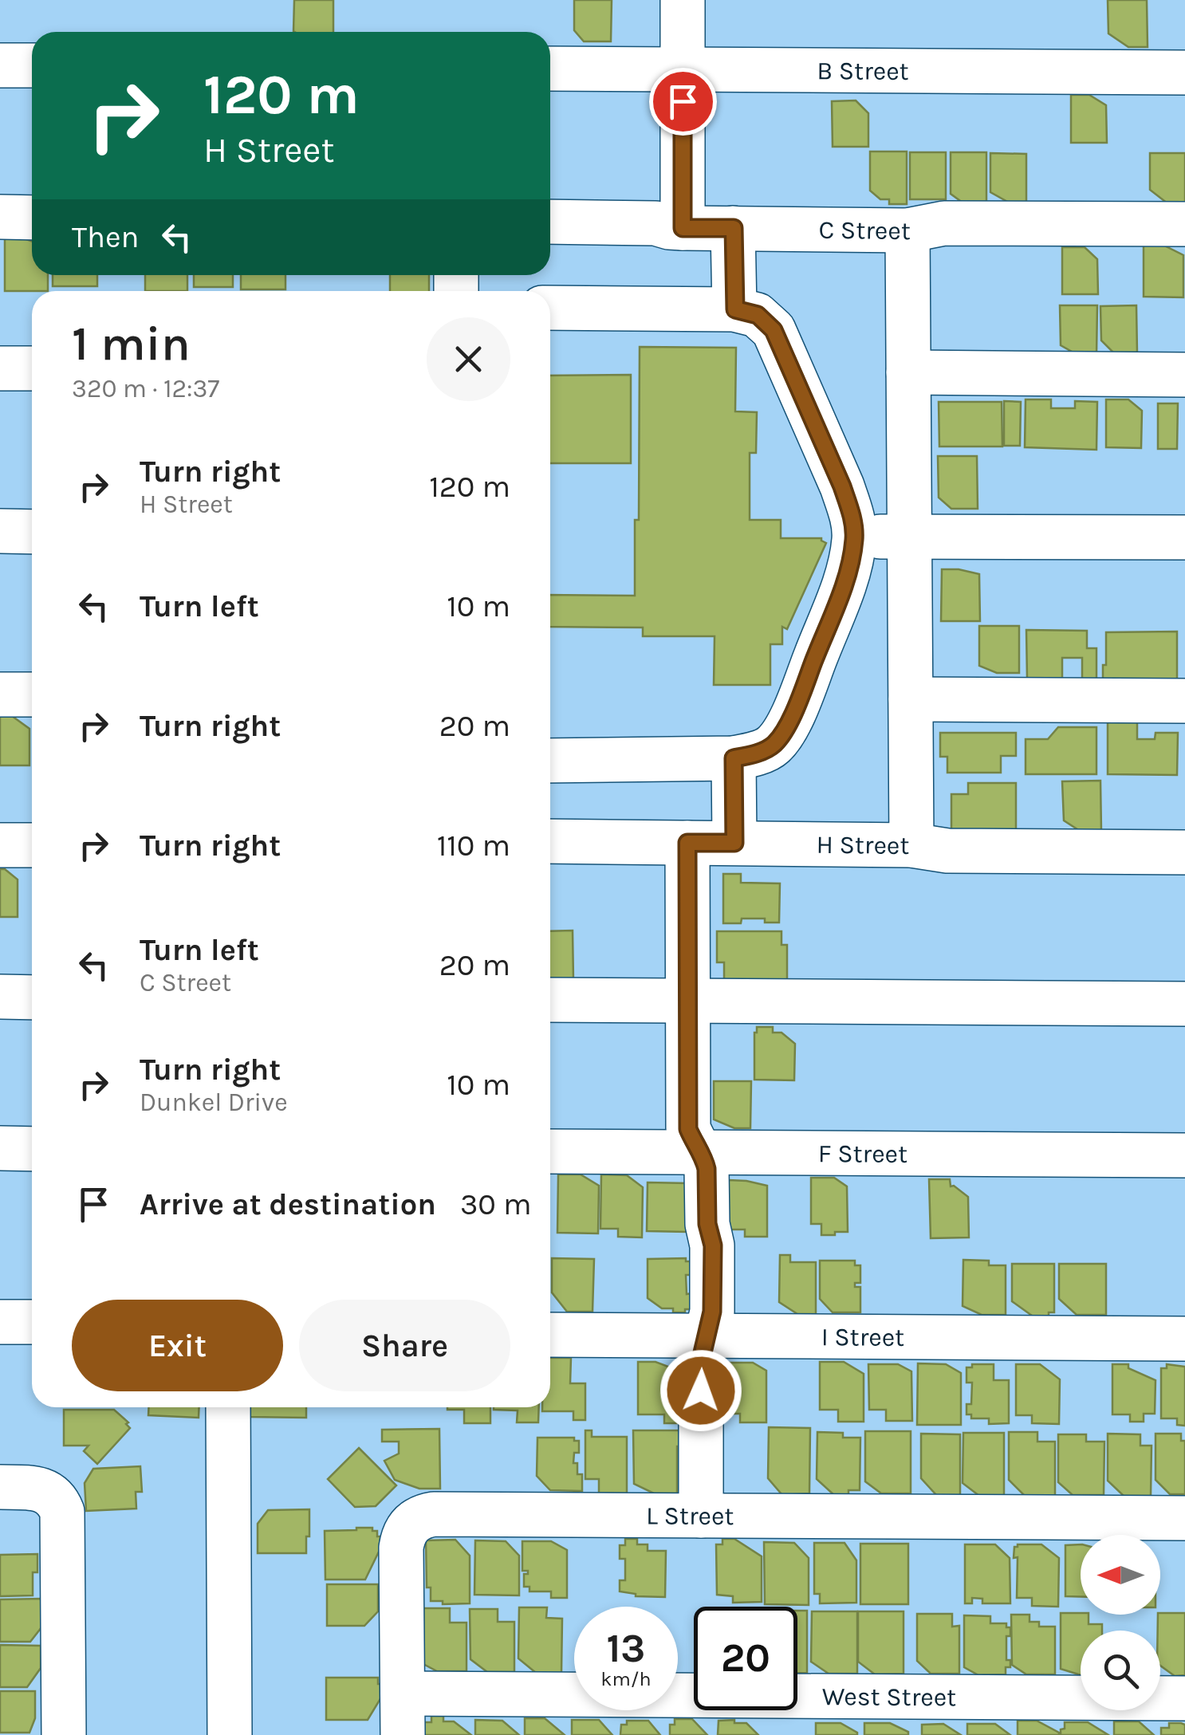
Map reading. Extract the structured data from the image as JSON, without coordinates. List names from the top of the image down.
{
  "streets": {
    "lane": [
      "B Street",
      "C Street",
      "H Street",
      "F Street",
      "I Street",
      "L Street",
      "West Street"
    ]
  },
  "crossings": [
    ["L Street", "West Street"]
  ],
  "north": "left",
  "page": {
    "turn": ["120 m", "H Street"],
    "then": "Then",
    "heading": ["1 min", "320 m · 12:37"],
    "list": [
      {
        "name": "Turn right",
        "note": "H Street",
        "value": "120 m"
      },
      {
        "name": "Turn left",
        "value": "10 m"
      },
      {
        "name": "Turn right",
        "value": "20 m"
      },
      {
        "name": "Turn right",
        "value": "110 m"
      },
      {
        "name": "Turn left",
        "note": "C Street",
        "value": "20 m"
      },
      {
        "name": "Turn right",
        "note": "Dunkel Drive",
        "value": "10 m"
      },
      {
        "name": "Arrive at destination",
        "value": "30 m"
      }
    ],
    "buttons": ["Exit", "Share"],
    "speed": "13 km/h",
    "limit": "20"
  }
}
